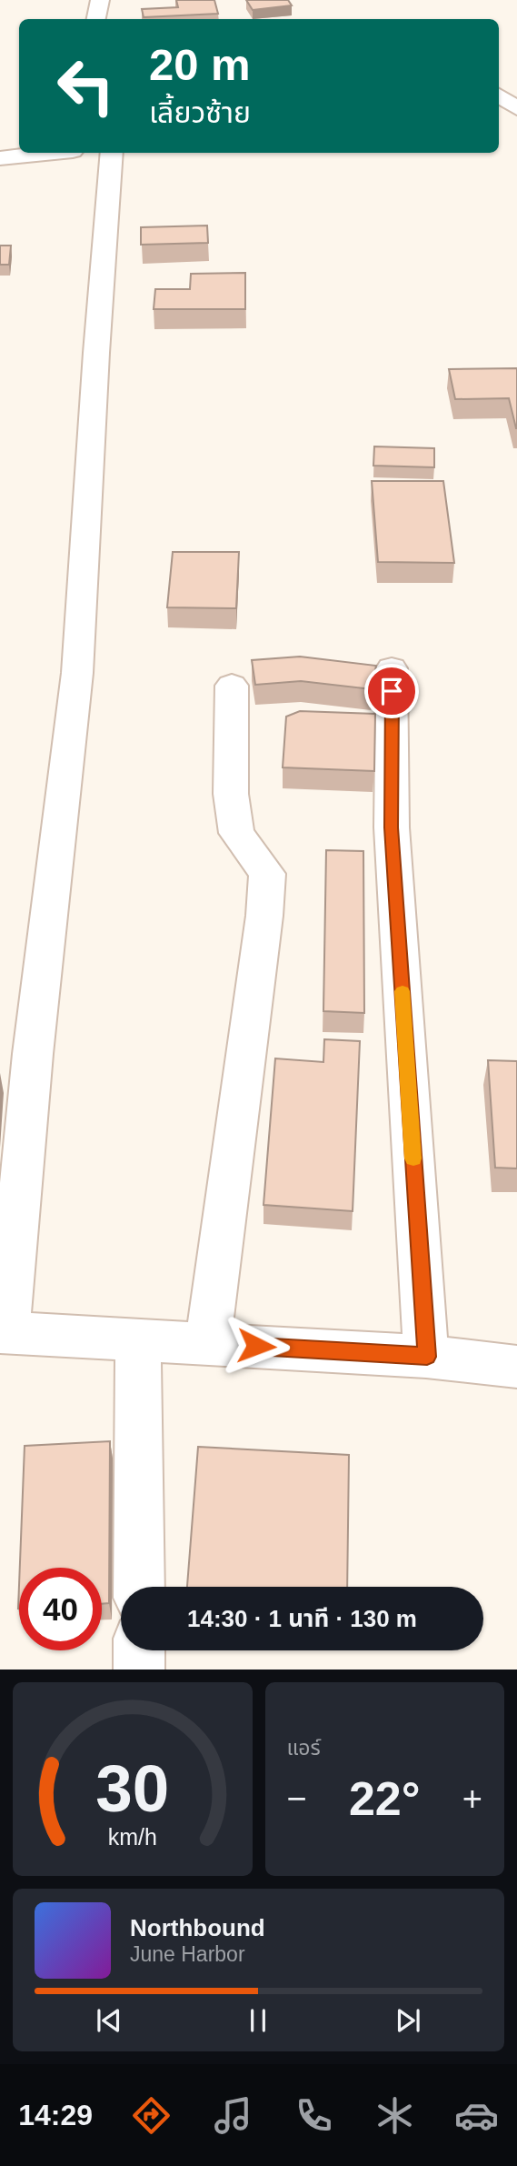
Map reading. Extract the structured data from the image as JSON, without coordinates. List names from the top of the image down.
{
  "page": {
    "turn": ["20 m", "เลี้ยวซ้าย"],
    "limit": "40",
    "trip": "14:30 · 1 นาที · 130 m",
    "tile": "แอร์",
    "heat": ["−", "22°", "+"],
    "song": ["Northbound", "June Harbor"],
    "tabs": "14:29",
    "gauge": ["30", "km/h"]
  }
}
